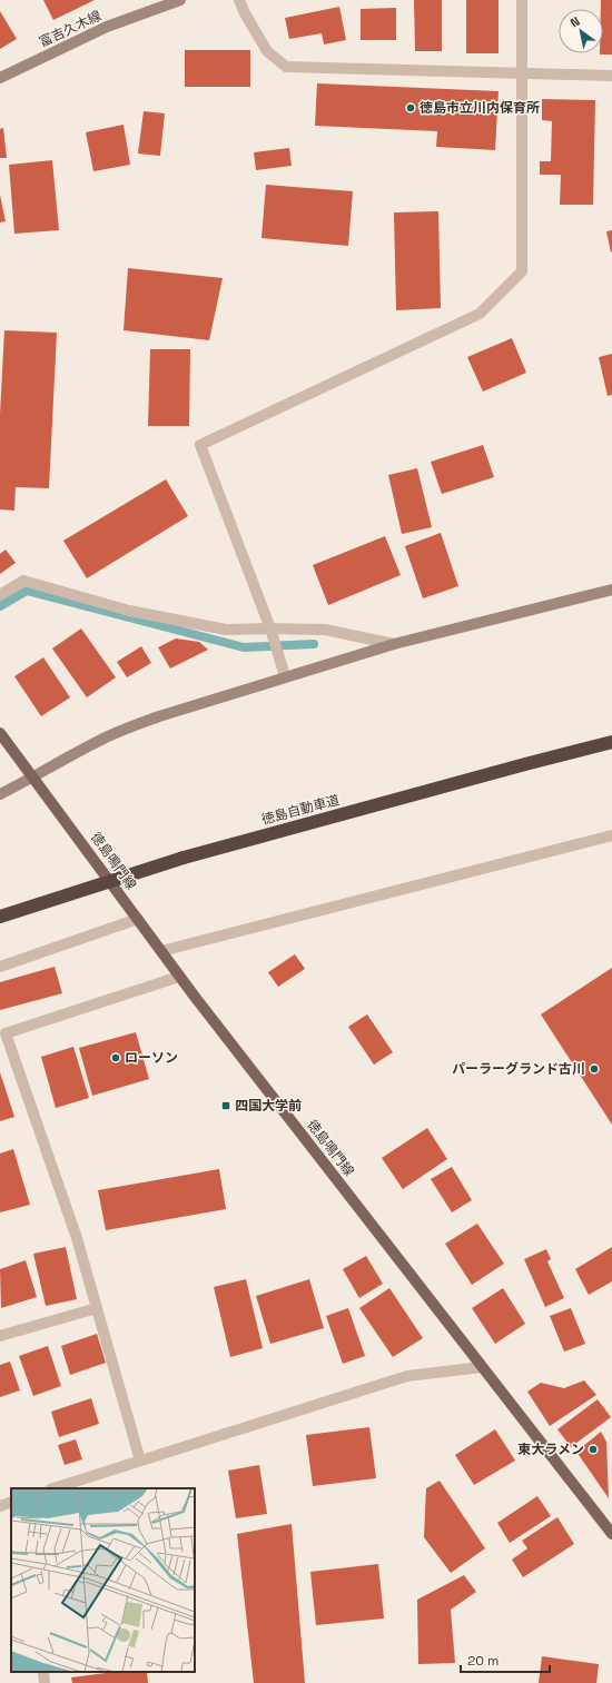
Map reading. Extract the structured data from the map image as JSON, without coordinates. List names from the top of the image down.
{
  "streets": {
    "highway": ["徳島自動車道"],
    "main road": ["徳島鳴門線"],
    "street": ["富吉久木線"]
  },
  "places": {
    "other": [
      "徳島市立川内保育所",
      "ローソン",
      "パーラーグランド古川",
      "東大ラメン"
    ],
    "transit": ["四国大学前"]
  },
  "scale_bar": "20 m",
  "north": "top left"
}
